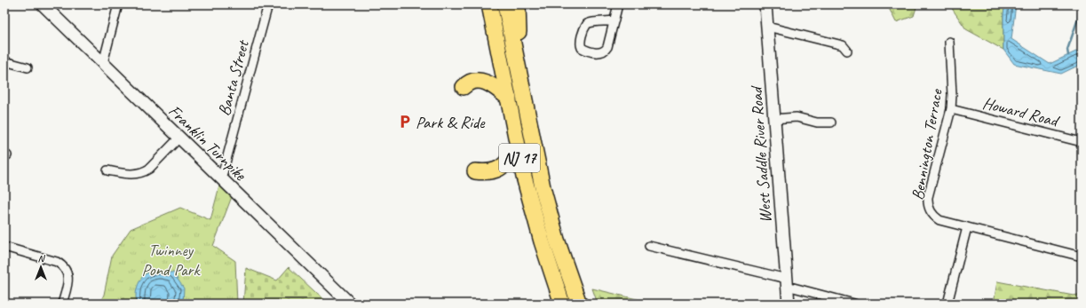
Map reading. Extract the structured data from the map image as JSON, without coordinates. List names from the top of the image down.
{
  "streets": {
    "highway": ["NJ 17"],
    "street": [
      "Banta Street",
      "Howard Road",
      "Franklin Turnpike",
      "Bennington Terrace",
      "West Saddle River Road"
    ]
  },
  "crossings": [
    ["Banta Street", "Franklin Turnpike"],
    ["Howard Road", "Bennington Terrace"]
  ],
  "parks": ["Twinney Pond Park"],
  "places": {
    "parking": ["Park & Ride"]
  },
  "north": "top"
}
